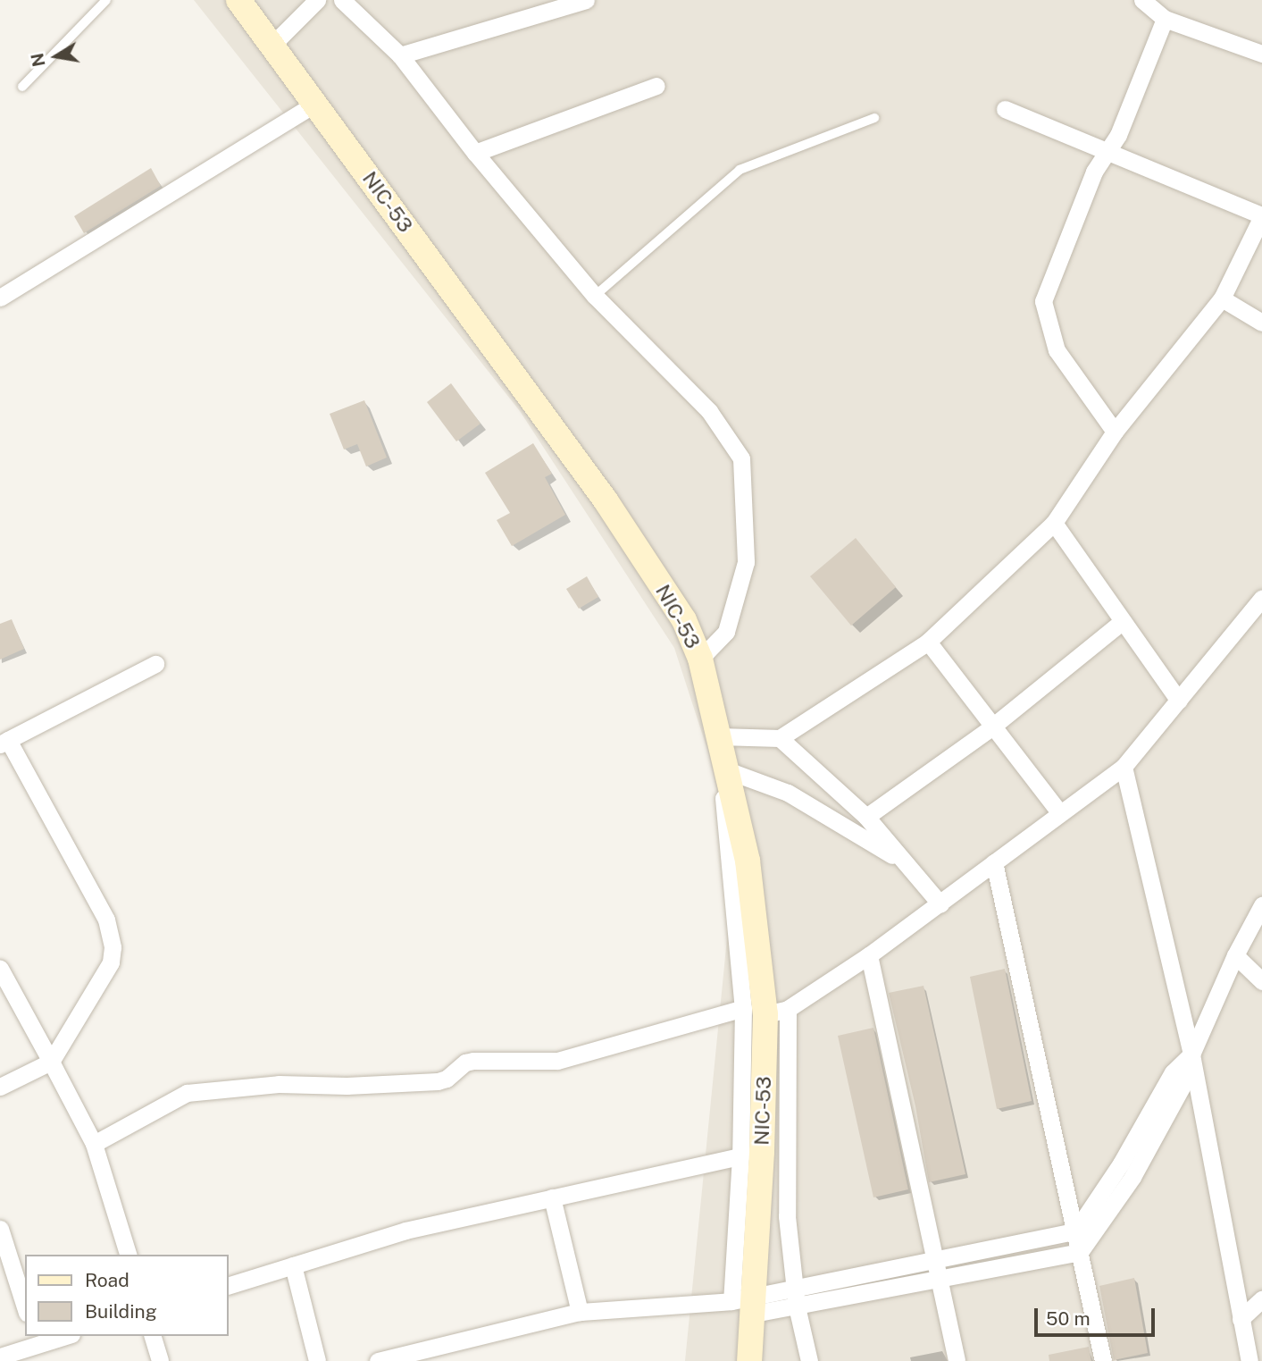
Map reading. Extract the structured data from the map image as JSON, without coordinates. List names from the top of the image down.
{
  "streets": {
    "main road": ["NIC-53"]
  },
  "legend": ["Road", "Building"],
  "scale_bar": "50 m",
  "north": "left"
}
